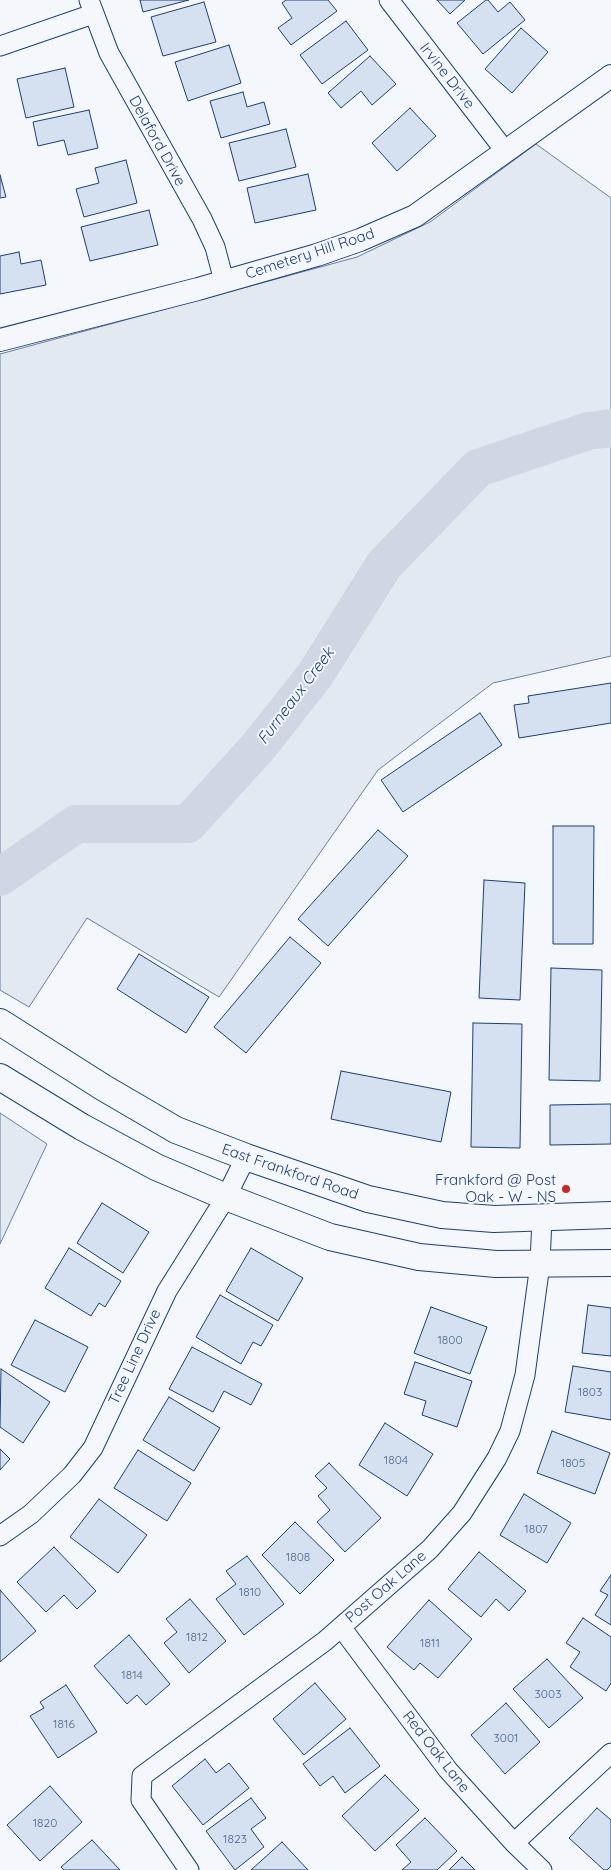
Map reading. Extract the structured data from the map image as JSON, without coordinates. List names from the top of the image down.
{
  "streets": {
    "main road": ["East Frankford Road"],
    "street": [
      "Irvine Drive",
      "Delaford Drive",
      "Cemetery Hill Road",
      "Tree Line Drive",
      "Post Oak Lane",
      "Red Oak Lane"
    ]
  },
  "crossings": [
    ["Irvine Drive", "Cemetery Hill Road"],
    ["Delaford Drive", "Cemetery Hill Road"],
    ["East Frankford Road", "Tree Line Drive"],
    ["East Frankford Road", "Post Oak Lane"],
    ["Post Oak Lane", "Red Oak Lane"]
  ],
  "water": ["Furneaux Creek"],
  "places": ["Frankford @ Post Oak - W - NS"],
  "house_numbers": [
    "1800",
    "1803",
    "1804",
    "1805",
    "1807",
    "1808",
    "1810",
    "1812",
    "1811",
    "1814",
    "3003",
    "1816",
    "3001",
    "1820",
    "1823"
  ]
}
